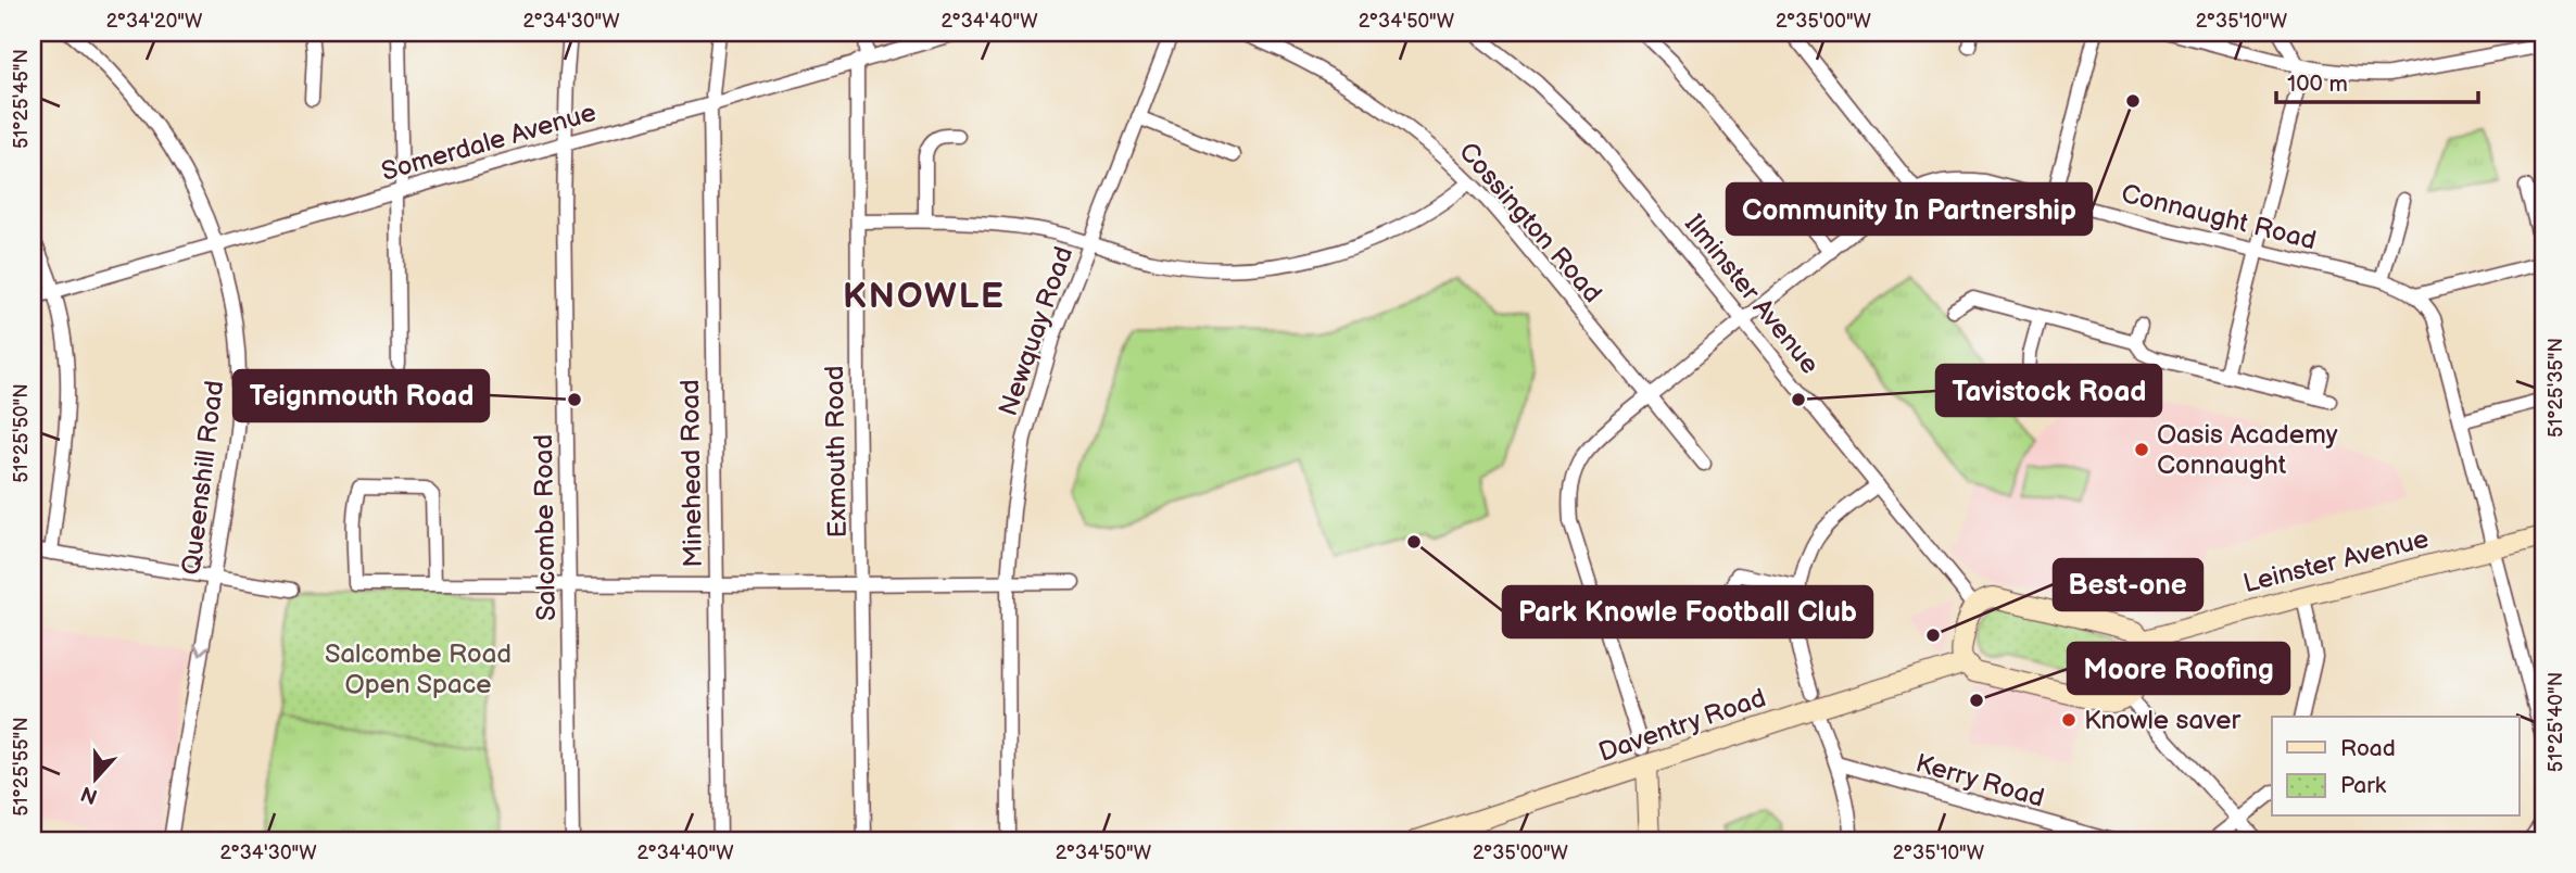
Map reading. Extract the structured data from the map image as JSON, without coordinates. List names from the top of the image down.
{
  "streets": {
    "street": [
      "Somerdale Avenue",
      "Connaught Road",
      "Cossington Road",
      "Ilminster Avenue",
      "Newquay Road",
      "Exmouth Road",
      "Minehead Road",
      "Queenshill Road",
      "Salcombe Road",
      "Leinster Avenue",
      "Daventry Road",
      "Kerry Road"
    ]
  },
  "crossings": [
    ["Somerdale Avenue", "Exmouth Road"],
    ["Somerdale Avenue", "Minehead Road"],
    ["Somerdale Avenue", "Queenshill Road"],
    ["Somerdale Avenue", "Salcombe Road"],
    ["Connaught Road", "Cossington Road"],
    ["Connaught Road", "Ilminster Avenue"],
    ["Connaught Road", "Daventry Road"]
  ],
  "districts": ["KNOWLE"],
  "parks": ["Salcombe Road Open Space"],
  "places": [
    "Community In Partnership",
    "Teignmouth Road",
    "Tavistock Road",
    "Oasis Academy Connaught",
    "Park Knowle Football Club",
    "Best-one",
    "Moore Roofing",
    "Knowle saver"
  ],
  "legend": ["Road", "Park"],
  "scale_bar": "100 m",
  "north": "bottom",
  "coordinates": [
    "2°34'20\"W",
    "2°34'30\"W",
    "2°34'40\"W",
    "2°34'50\"W",
    "2°35'00\"W",
    "2°35'10\"W",
    "51°25'45\"N",
    "51°25'35\"N",
    "51°25'50\"N",
    "51°25'40\"N",
    "51°25'55\"N"
  ]
}
